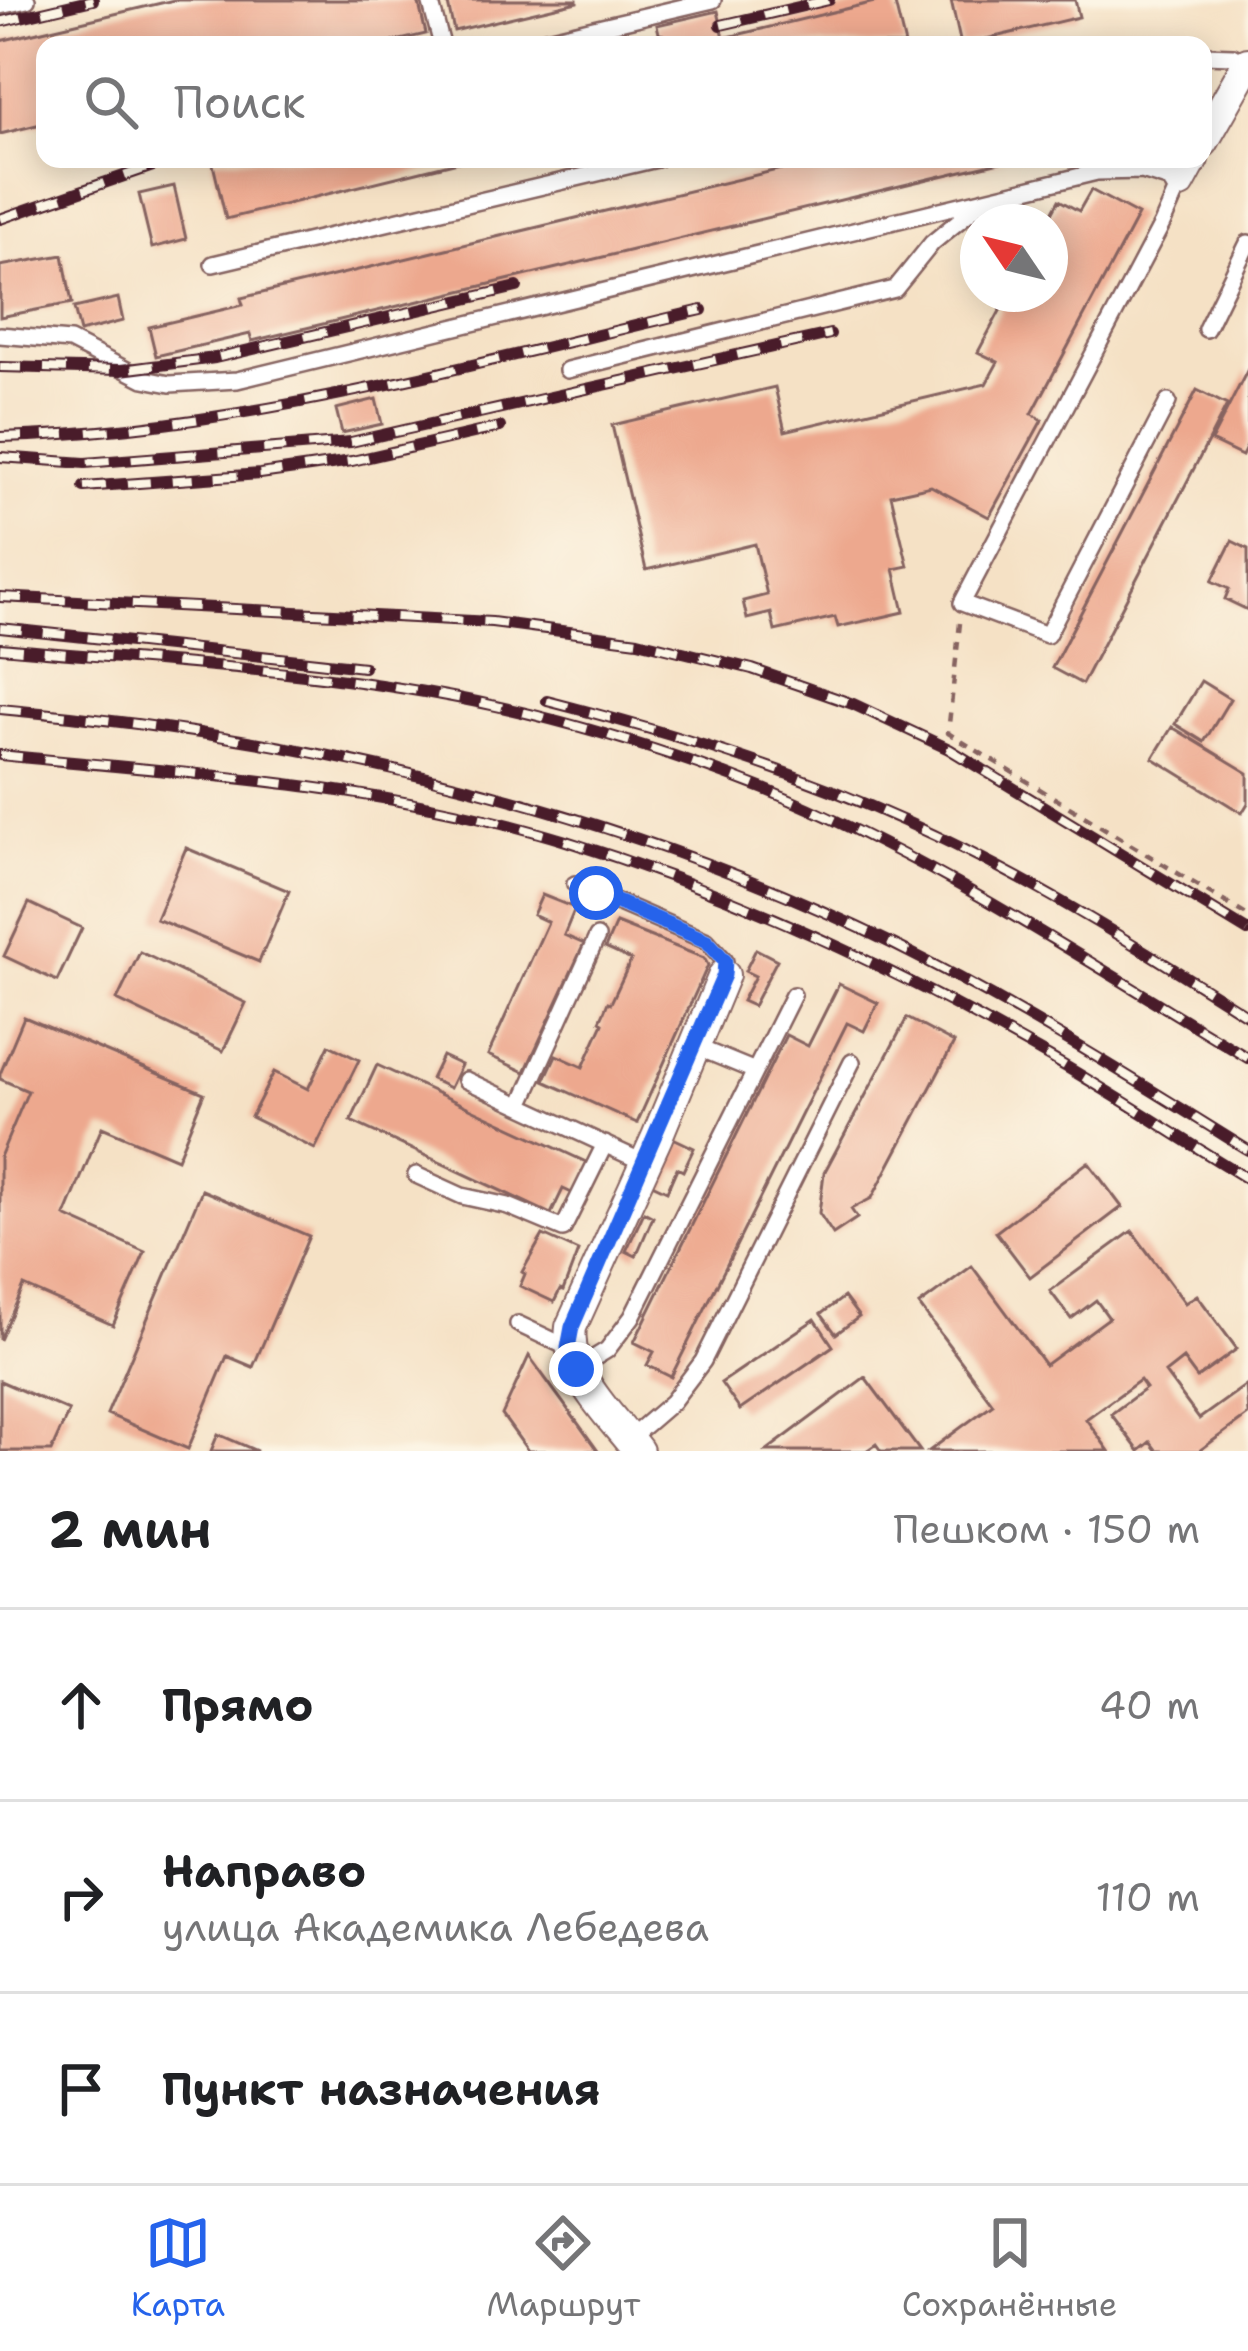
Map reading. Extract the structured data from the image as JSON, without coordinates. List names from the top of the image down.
{
  "north": "top left",
  "page": {
    "search": "Поиск",
    "heading": ["2 мин", "Пешком · 150 m"],
    "list": [
      ["Прямо", "40 m"],
      ["Направо", "улица Академика Лебедева", "110 m"],
      "Пункт назначения"
    ],
    "nav": ["Карта", "Маршрут", "Сохранённые"]
  }
}
